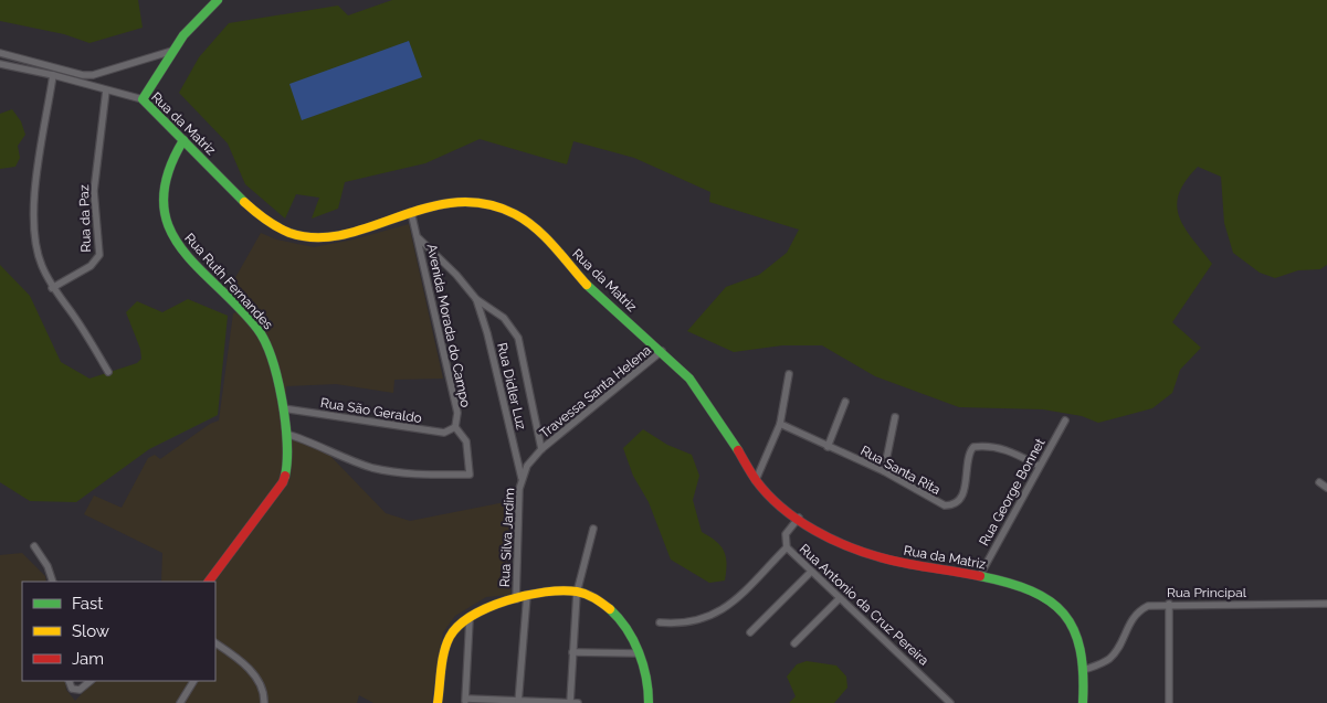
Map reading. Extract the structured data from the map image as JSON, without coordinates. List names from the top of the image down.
{
  "streets": {
    "street": [
      "Rua da Matriz",
      "Rua da Paz",
      "Rua Ruth Fernandes",
      "Avenida Morada do Campo",
      "Rua Didler Luz",
      "Travessa Santa Helena",
      "Rua São Geraldo",
      "Rua Santa Rita",
      "Rua George Bonnet",
      "Rua Silva Jardim",
      "Rua Principal",
      "Rua Antonio da Cruz Pereira"
    ]
  },
  "crossings": [
    ["Rua da Matriz", "Rua da Paz"],
    ["Rua da Matriz", "Rua Ruth Fernandes"],
    ["Rua da Matriz", "Avenida Morada do Campo"],
    ["Rua da Matriz", "Travessa Santa Helena"],
    ["Rua da Matriz", "Rua George Bonnet"],
    ["Rua da Matriz", "Rua Principal"],
    ["Rua da Matriz", "Rua Antonio da Cruz Pereira"],
    ["Rua Ruth Fernandes", "Avenida Morada do Campo"],
    ["Rua Ruth Fernandes", "Rua São Geraldo"],
    ["Avenida Morada do Campo", "Rua Didler Luz"],
    ["Avenida Morada do Campo", "Rua São Geraldo"],
    ["Rua Didler Luz", "Travessa Santa Helena"],
    ["Rua Didler Luz", "Rua Silva Jardim"],
    ["Travessa Santa Helena", "Rua Silva Jardim"],
    ["Rua Santa Rita", "Rua George Bonnet"]
  ],
  "legend": ["Fast", "Slow", "Jam"]
}
